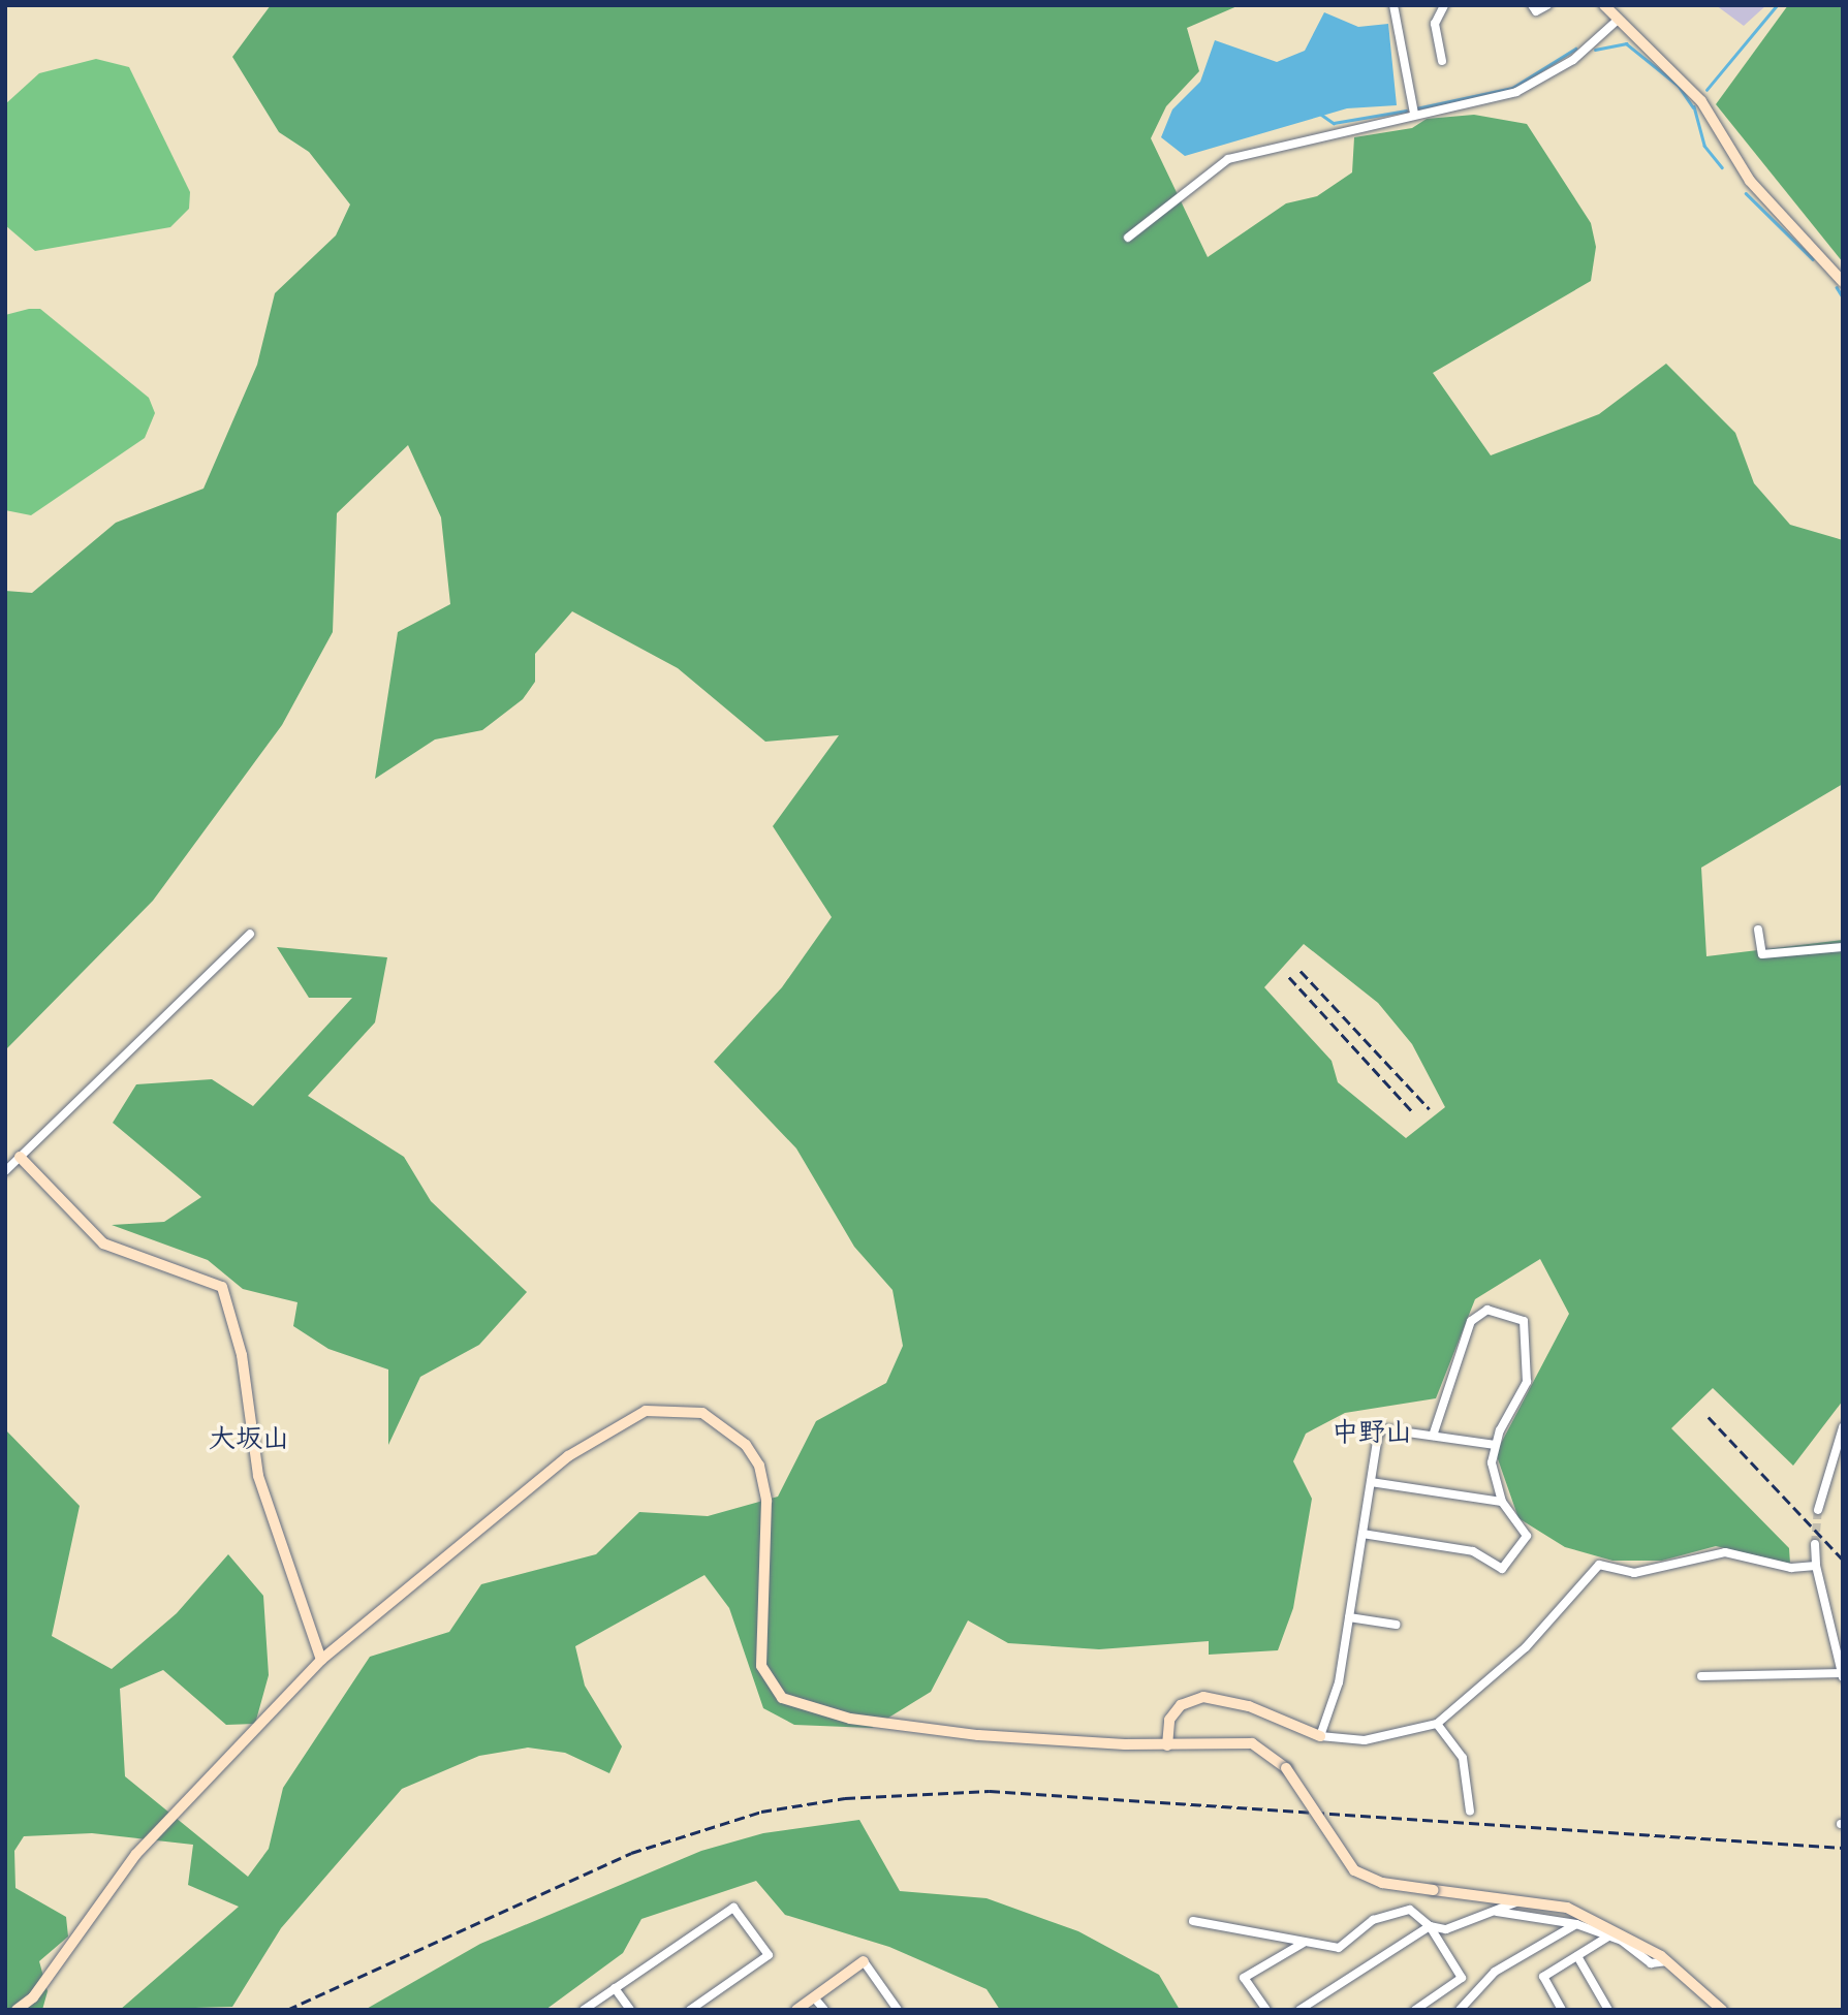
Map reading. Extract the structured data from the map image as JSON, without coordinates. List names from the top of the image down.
{
  "districts": ["中野山", "大坂山"]
}
